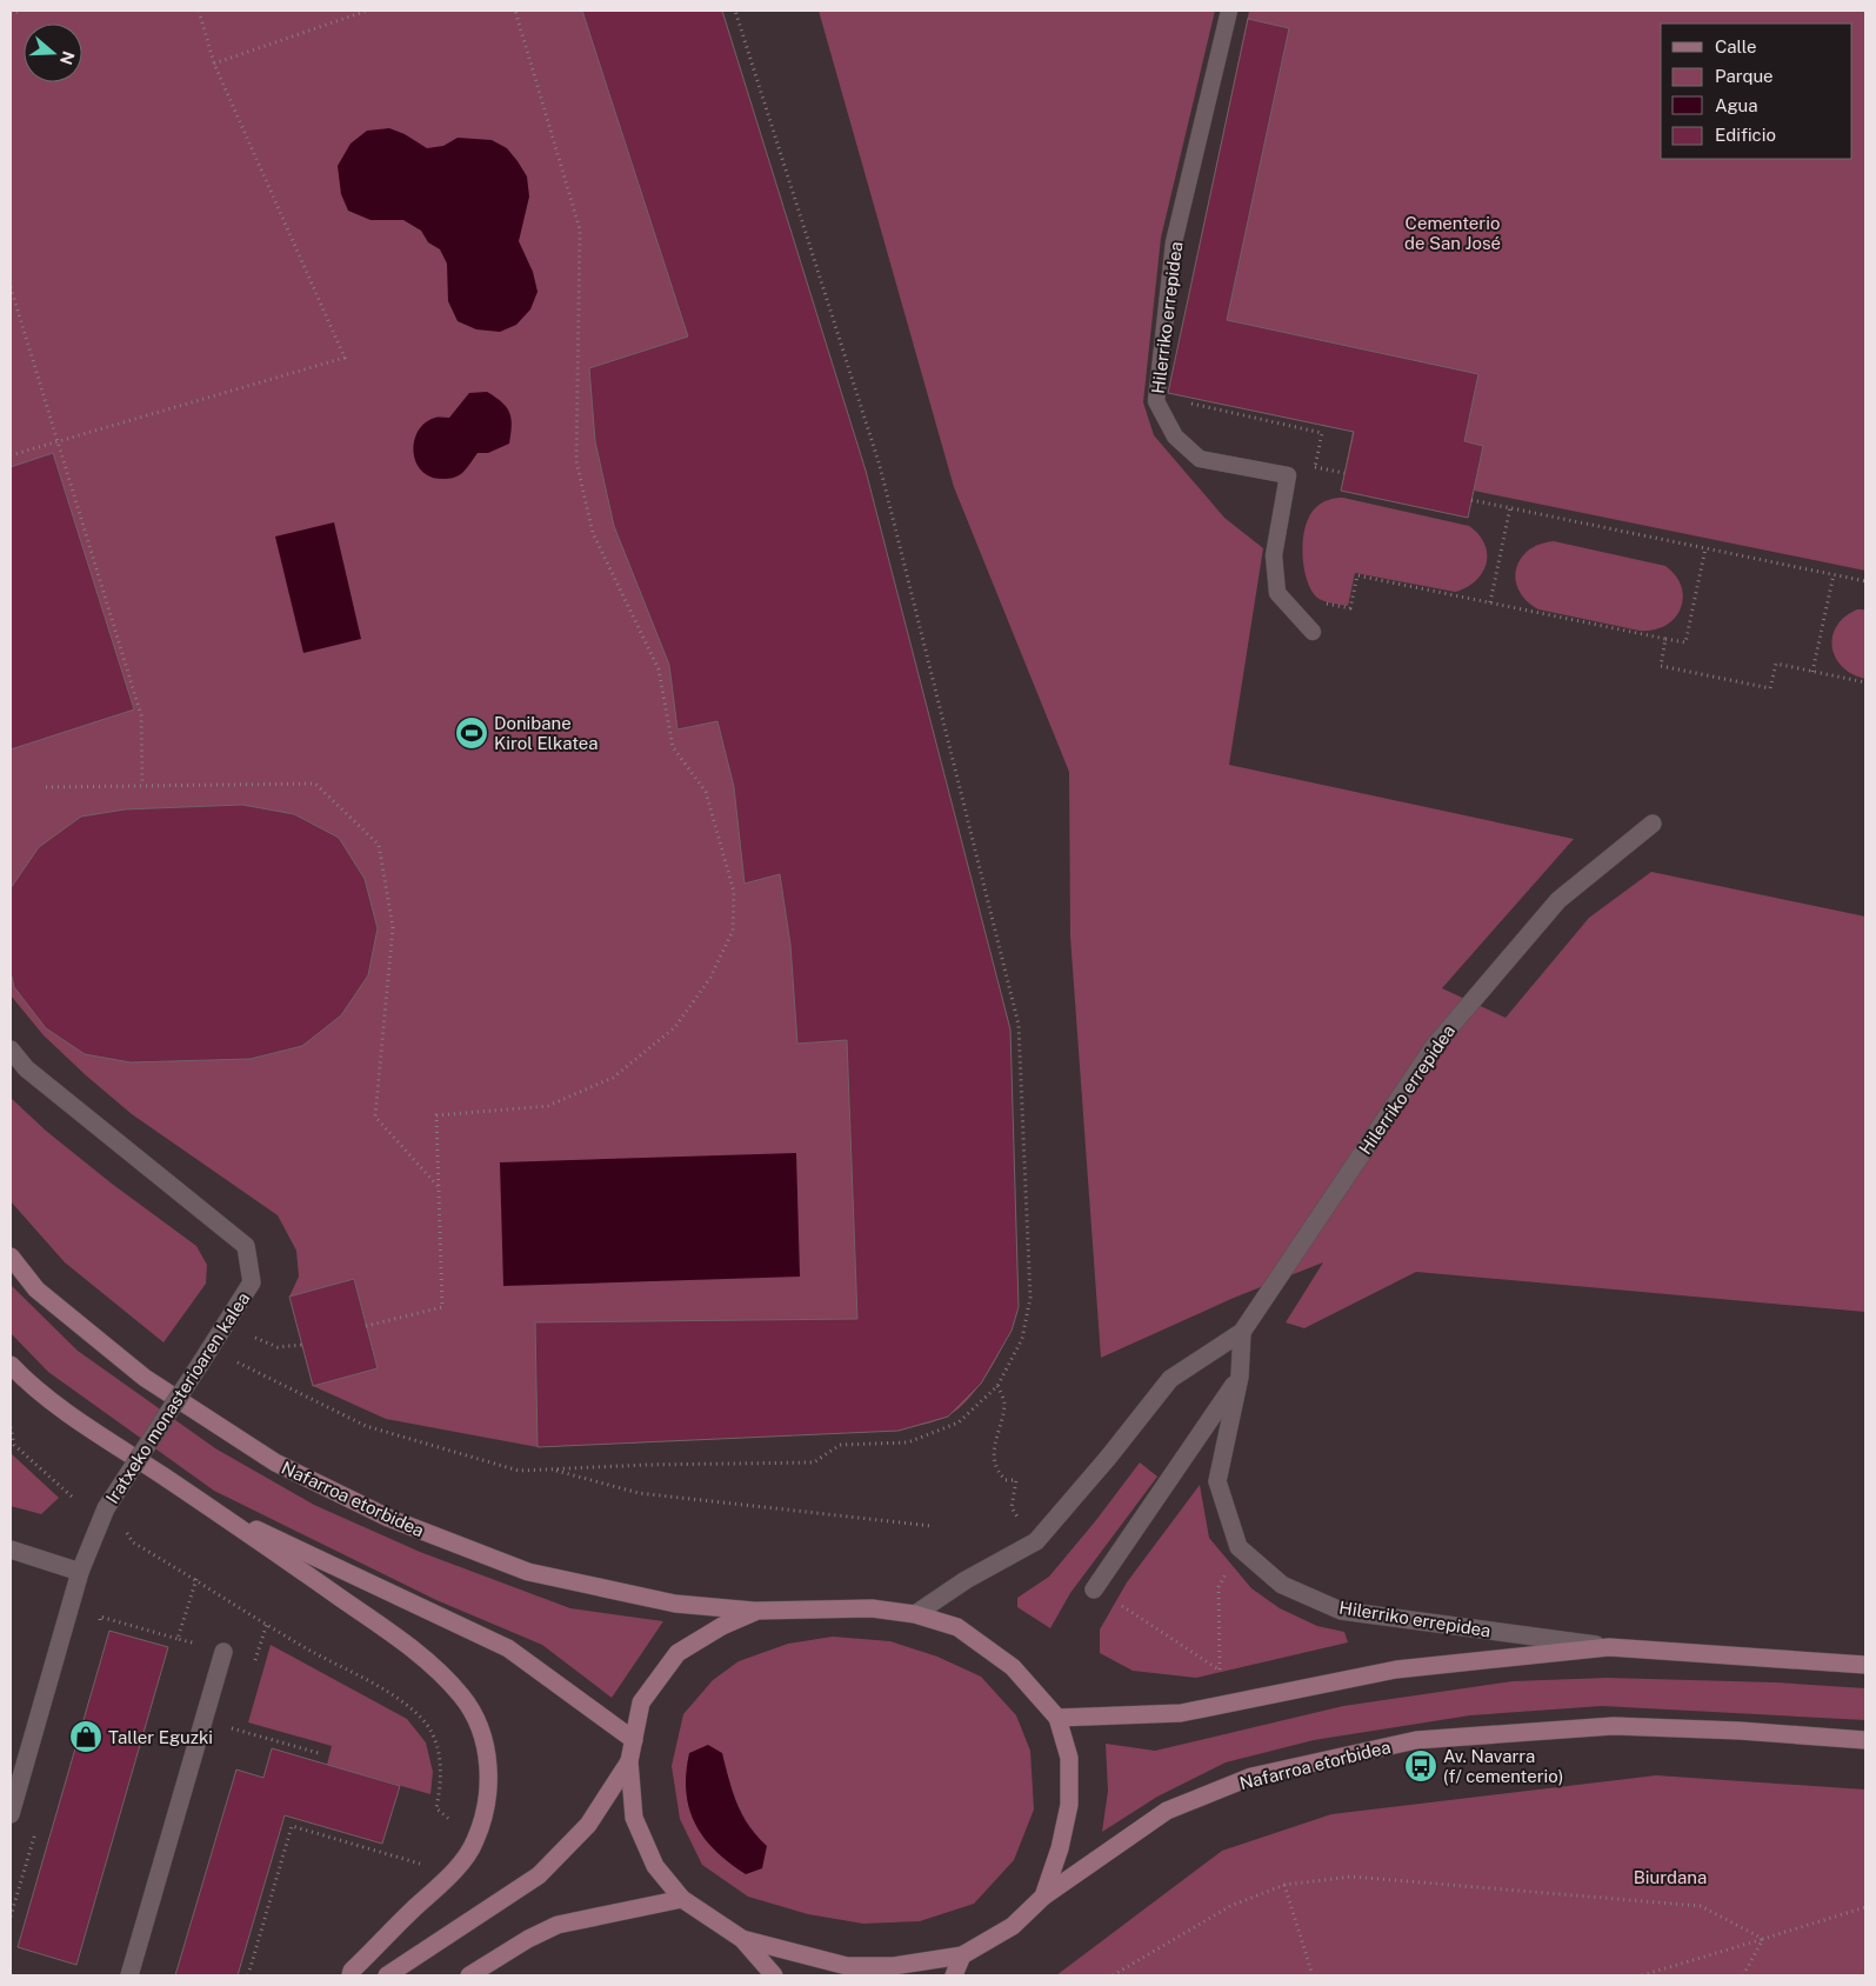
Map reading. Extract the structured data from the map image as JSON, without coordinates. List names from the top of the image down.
{
  "streets": {
    "main road": ["Nafarroa etorbidea"],
    "street": ["Hilerriko errepidea", "Iratxeko monasterioaren kalea"]
  },
  "crossings": [
    ["Hilerriko errepidea", "Nafarroa etorbidea"]
  ],
  "parks": ["Cementerio de San José", "Biurdana"],
  "places": {
    "sports": ["Donibane Kirol Elkatea"],
    "shop": ["Taller Eguzki"],
    "bus stop": ["Av. Navarra (f/ cementerio)"]
  },
  "legend": [
    "Calle",
    "Parque",
    "Agua",
    "Edificio"
  ],
  "north": "right"
}
